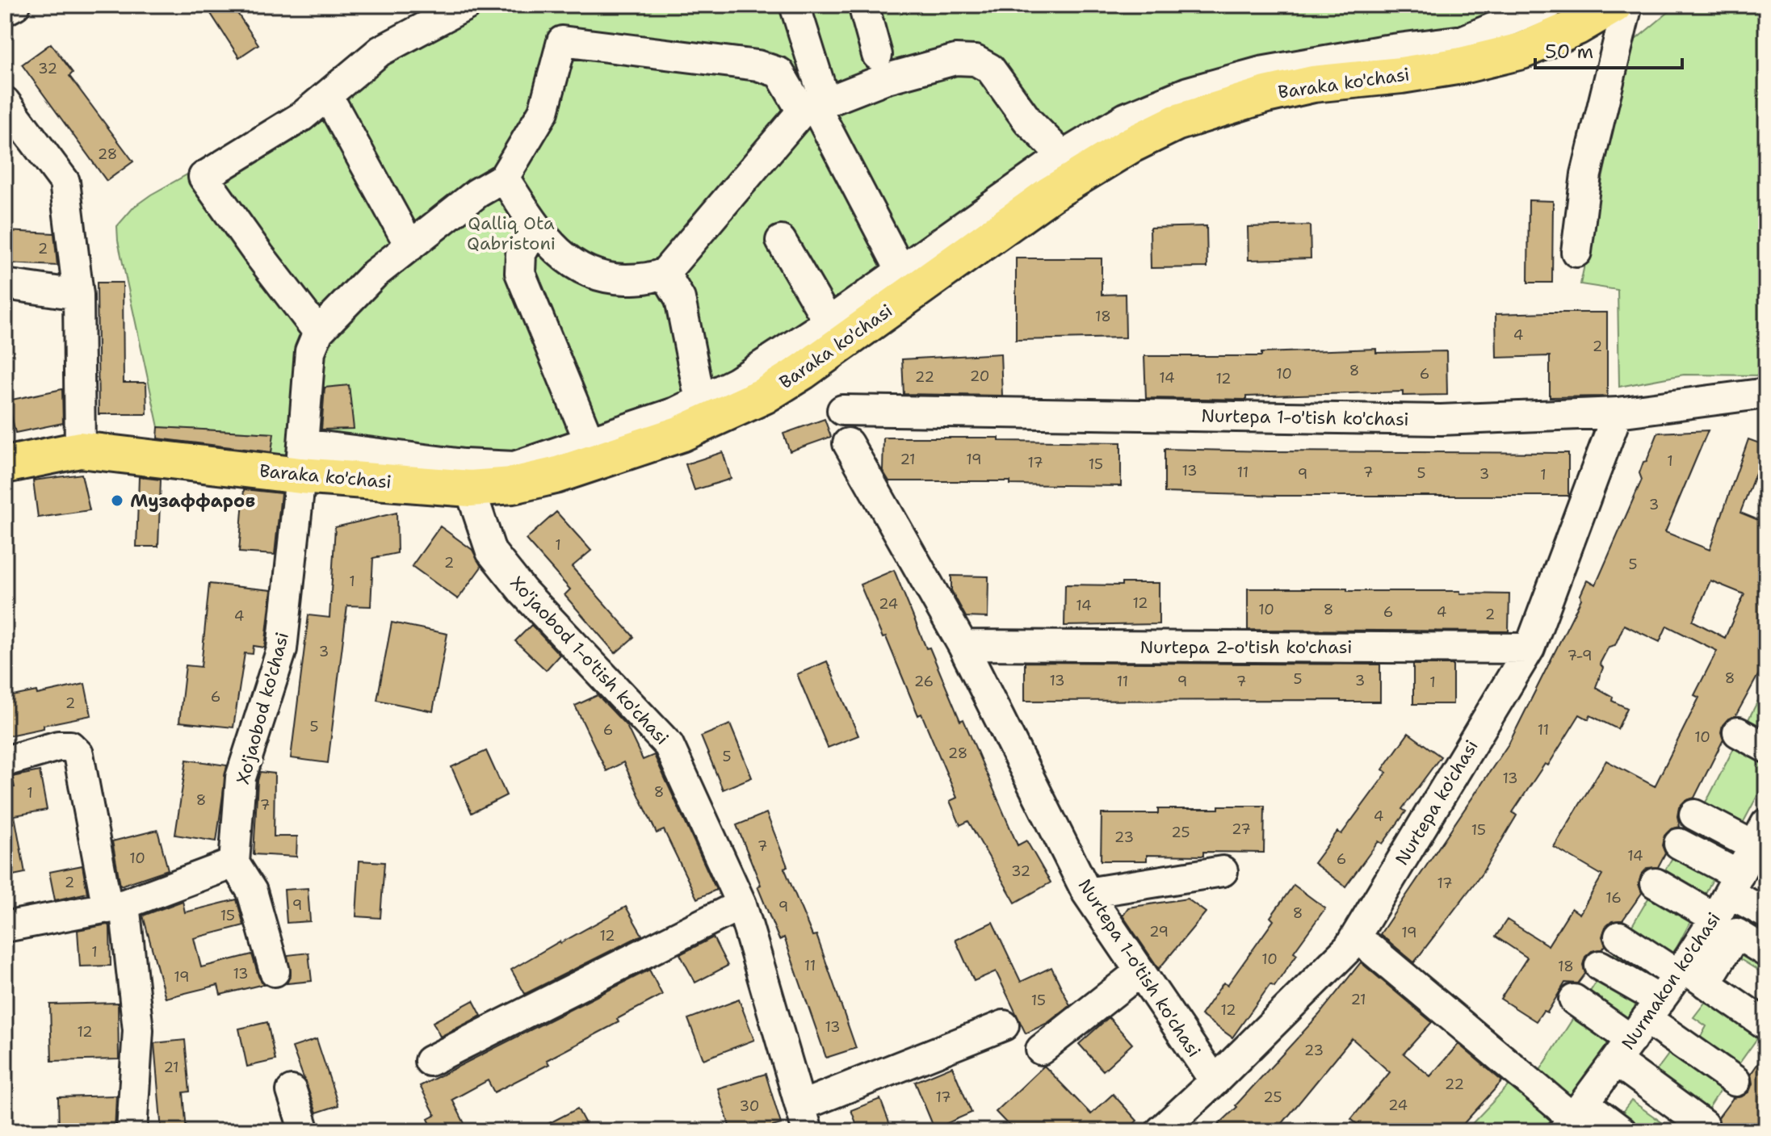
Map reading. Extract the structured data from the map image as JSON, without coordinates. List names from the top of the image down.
{
  "streets": {
    "main road": ["Baraka ko'chasi"],
    "street": [
      "Nurtepa 1-o'tish ko'chasi",
      "Nurtepa 2-o'tish ko'chasi",
      "Xo'jaobod 1-o'tish ko'chasi",
      "Xo'jaobod ko'chasi",
      "Nurtepa ko'chasi",
      "Nurmakon ko'chasi"
    ]
  },
  "crossings": [
    ["Baraka ko'chasi", "Xo'jaobod 1-o'tish ko'chasi"],
    ["Baraka ko'chasi", "Xo'jaobod ko'chasi"],
    ["Nurtepa 1-o'tish ko'chasi", "Nurtepa 2-o'tish ko'chasi"],
    ["Nurtepa 1-o'tish ko'chasi", "Nurtepa ko'chasi"],
    ["Nurtepa 2-o'tish ko'chasi", "Nurtepa ko'chasi"]
  ],
  "parks": ["Qalliq Ota Qabristoni"],
  "places": ["Музаффаров"],
  "house_numbers": [
    "32",
    "28",
    "2",
    "18",
    "4",
    "2",
    "8",
    "10",
    "6",
    "20",
    "22",
    "14",
    "12",
    "21",
    "19",
    "1",
    "17",
    "15",
    "13",
    "11",
    "7",
    "5",
    "9",
    "3",
    "1",
    "3",
    "1",
    "2",
    "5",
    "1",
    "12",
    "24",
    "14",
    "10",
    "8",
    "6",
    "4",
    "2",
    "4",
    "3",
    "7-9",
    "8",
    "5",
    "13",
    "3",
    "26",
    "11",
    "9",
    "7",
    "1",
    "6",
    "2",
    "5",
    "6",
    "11",
    "10",
    "28",
    "5",
    "13",
    "8",
    "1",
    "8",
    "7",
    "4",
    "27",
    "15",
    "25",
    "23",
    "7",
    "14",
    "10",
    "6",
    "32",
    "2",
    "17",
    "16",
    "9",
    "9",
    "8",
    "15",
    "29",
    "19",
    "12",
    "1",
    "10",
    "11",
    "18",
    "13",
    "19",
    "21",
    "15",
    "12",
    "13",
    "12",
    "23",
    "21",
    "22",
    "17",
    "25",
    "24",
    "30"
  ],
  "scale_bar": "50 m"
}
